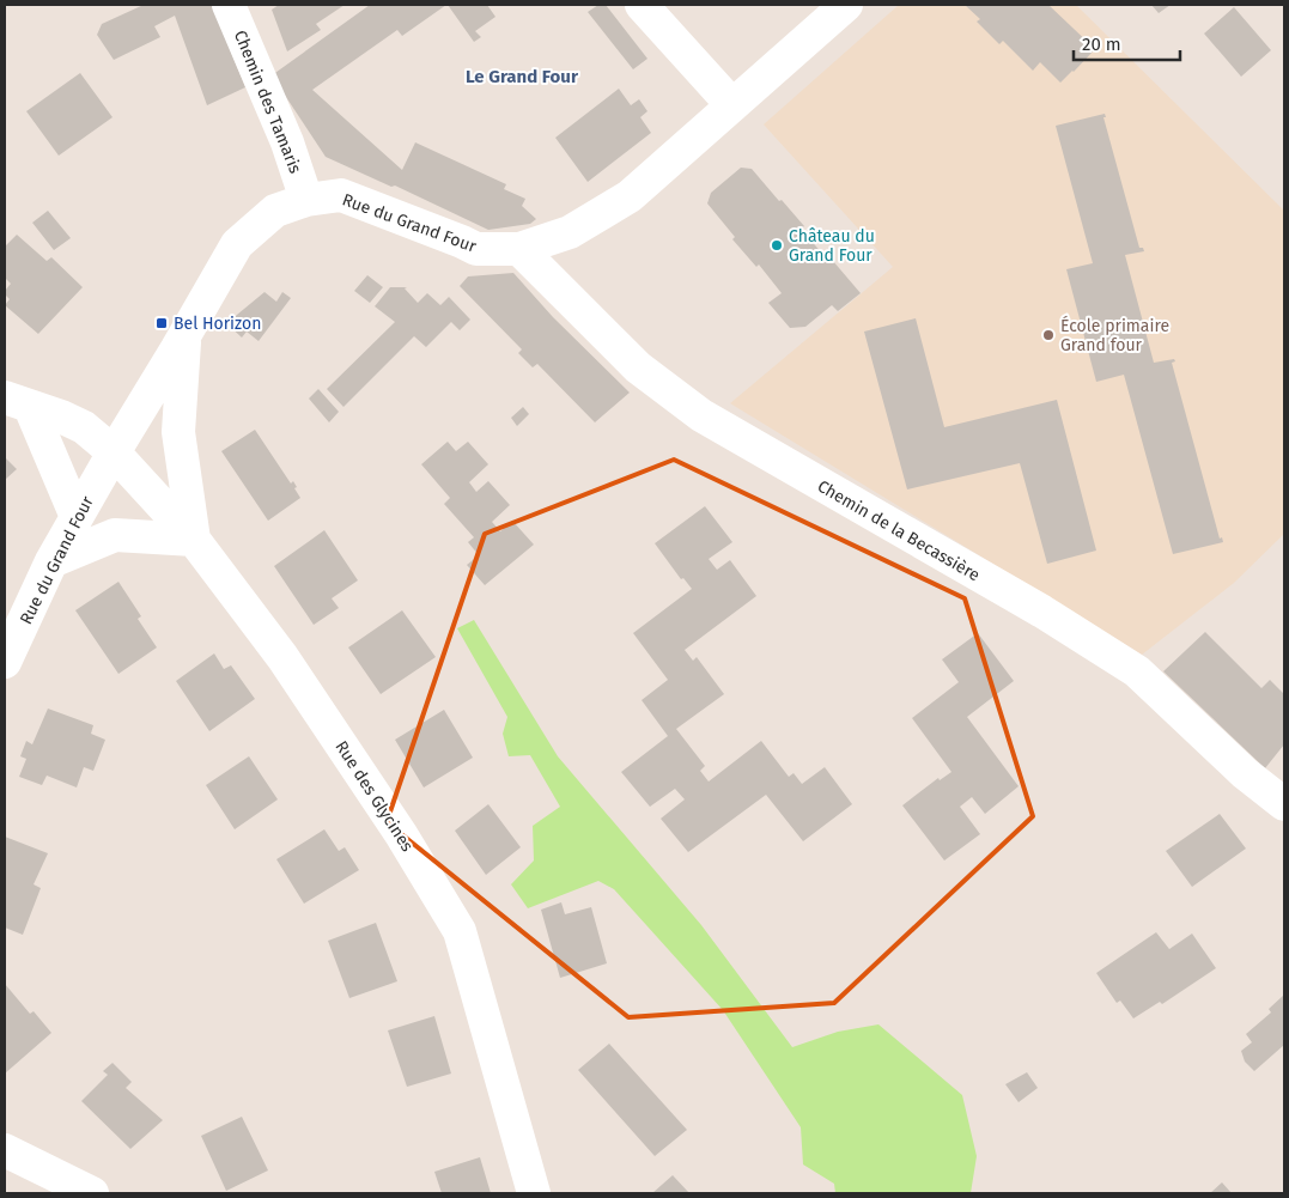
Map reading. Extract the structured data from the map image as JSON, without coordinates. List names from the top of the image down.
{
  "streets": {
    "street": [
      "Chemin des Tamaris",
      "Rue du Grand Four",
      "Chemin de la Becassière",
      "Rue des Glycines"
    ]
  },
  "crossings": [
    ["Chemin des Tamaris", "Rue du Grand Four"],
    ["Rue du Grand Four", "Chemin de la Becassière"],
    ["Rue du Grand Four", "Rue des Glycines"]
  ],
  "districts": ["Le Grand Four"],
  "places": {
    "other": ["Château du Grand Four", "École primaire Grand four"],
    "transit": ["Bel Horizon"]
  },
  "scale_bar": "20 m"
}
